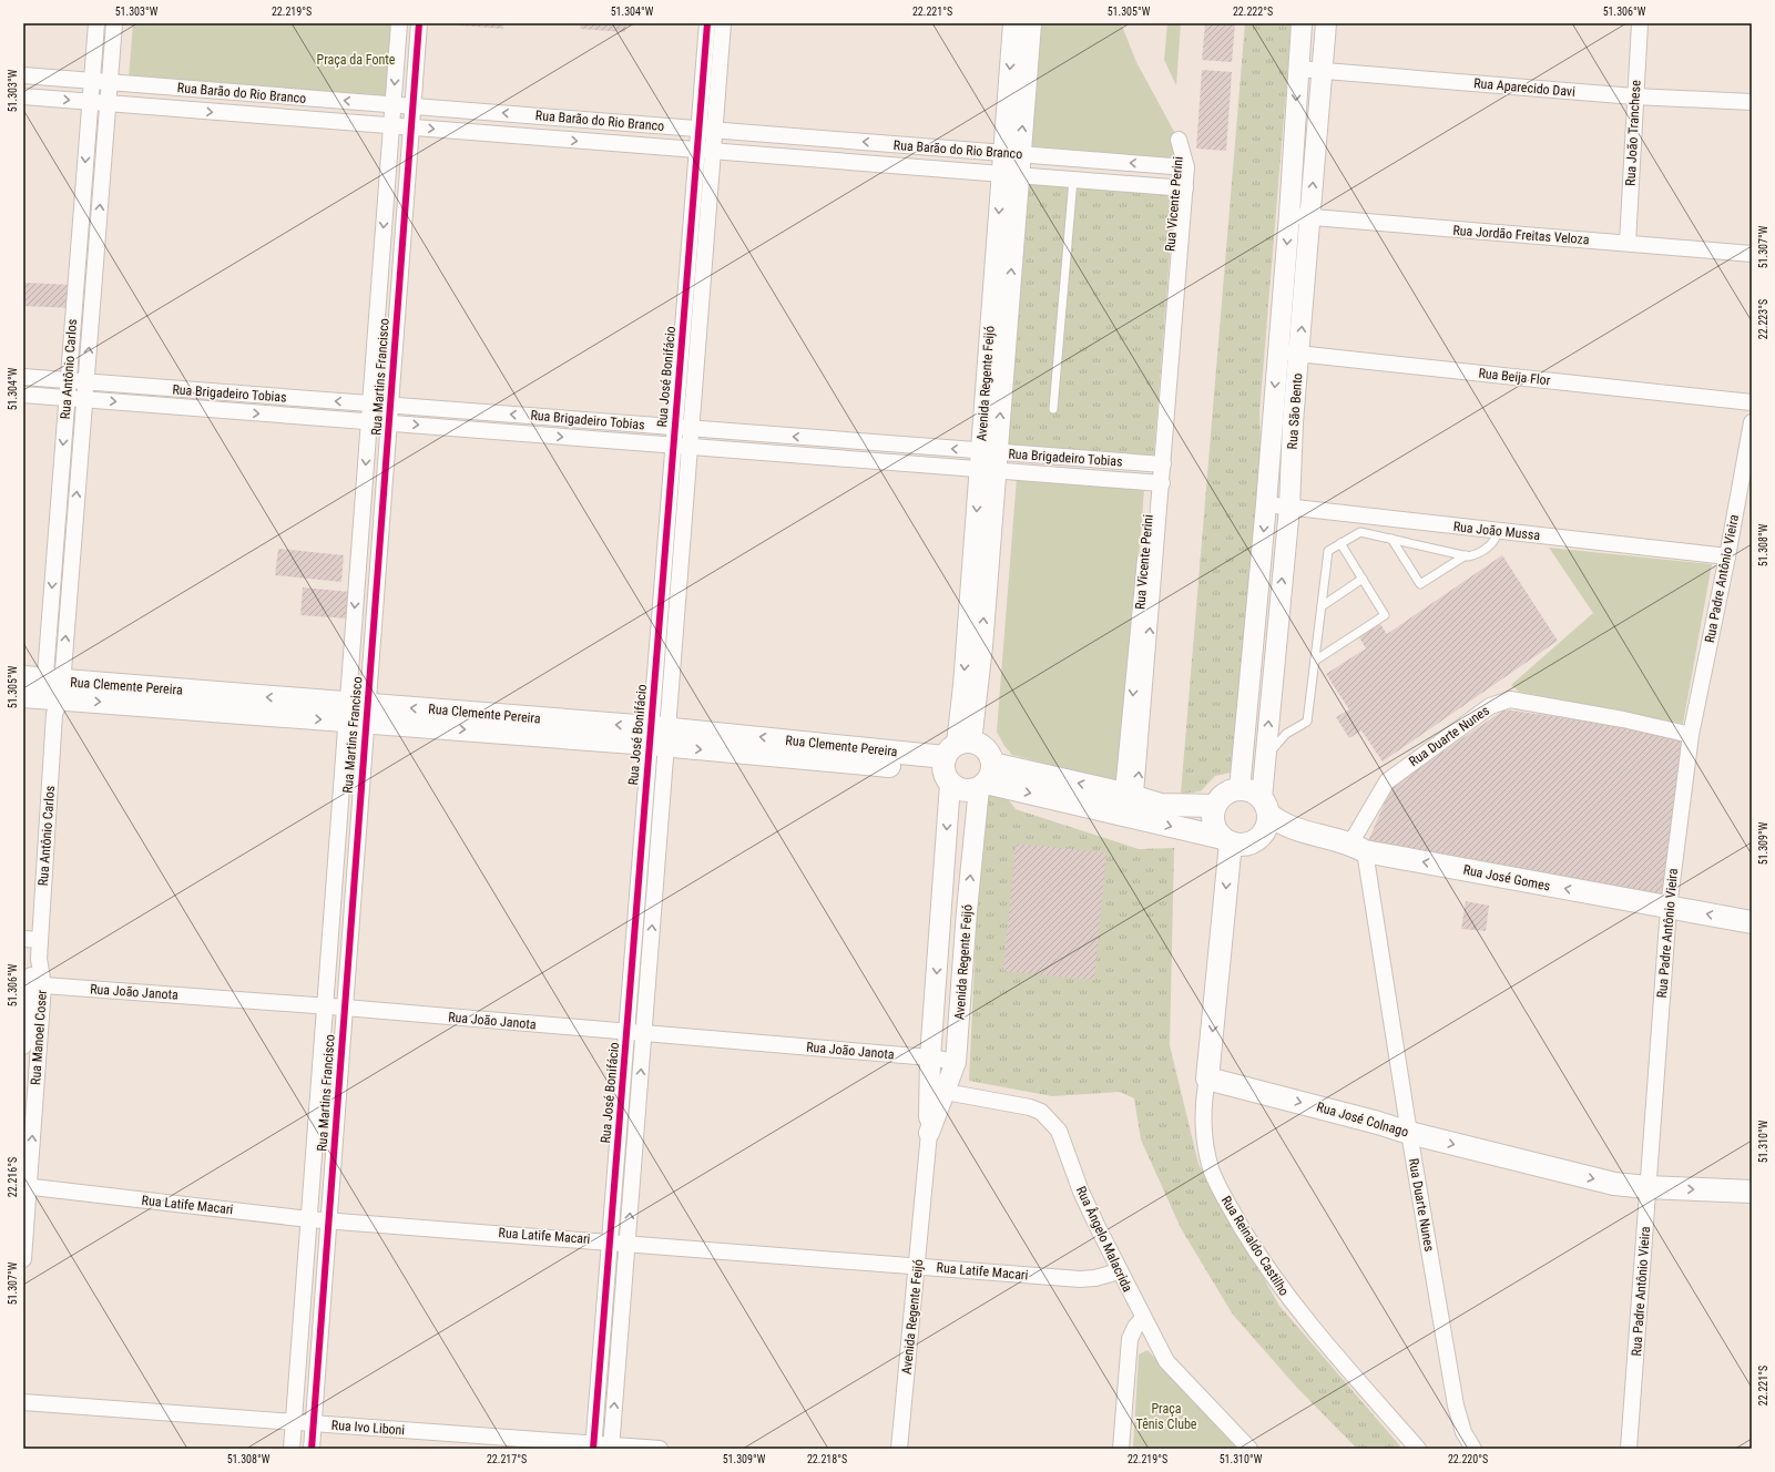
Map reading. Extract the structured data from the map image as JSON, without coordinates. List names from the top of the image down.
{
  "streets": {
    "main road": ["Rua Clemente Pereira", "Rua José Gomes", "Rua José Colnago"],
    "street": [
      "Rua Aparecido Davi",
      "Rua Barão do Rio Branco",
      "Rua João Tranchese",
      "Rua Vicente Perini",
      "Rua Jordão Freitas Veloza",
      "Rua Antônio Carlos",
      "Rua Martins Francisco",
      "Rua José Bonifácio",
      "Rua Beija Flor",
      "Avenida Regente Feijó",
      "Rua Brigadeiro Tobias",
      "Rua São Bento",
      "Rua João Mussa",
      "Rua Padre Antônio Vieira",
      "Rua Duarte Nunes",
      "Rua João Janota",
      "Rua Manoel Coser",
      "Rua Latife Macari",
      "Rua Ângelo Malacrida",
      "Rua Reinaldo Castilho",
      "Rua Ivo Liboni"
    ]
  },
  "crossings": [
    ["Rua Aparecido Davi", "Rua João Tranchese"],
    ["Rua Aparecido Davi", "Rua São Bento"],
    ["Rua Barão do Rio Branco", "Rua Vicente Perini"],
    ["Rua Barão do Rio Branco", "Rua Antônio Carlos"],
    ["Rua Barão do Rio Branco", "Rua Martins Francisco"],
    ["Rua Barão do Rio Branco", "Rua José Bonifácio"],
    ["Rua Barão do Rio Branco", "Avenida Regente Feijó"],
    ["Rua João Tranchese", "Rua Jordão Freitas Veloza"],
    ["Rua Vicente Perini", "Rua Brigadeiro Tobias"],
    ["Rua Jordão Freitas Veloza", "Rua São Bento"],
    ["Rua Antônio Carlos", "Rua Brigadeiro Tobias"],
    ["Rua Antônio Carlos", "Rua Clemente Pereira"],
    ["Rua Antônio Carlos", "Rua Manoel Coser"],
    ["Rua Martins Francisco", "Rua Brigadeiro Tobias"],
    ["Rua Martins Francisco", "Rua Clemente Pereira"],
    ["Rua Martins Francisco", "Rua João Janota"],
    ["Rua Martins Francisco", "Rua Latife Macari"],
    ["Rua Martins Francisco", "Rua Ivo Liboni"],
    ["Rua José Bonifácio", "Rua Brigadeiro Tobias"],
    ["Rua José Bonifácio", "Rua Clemente Pereira"],
    ["Rua José Bonifácio", "Rua João Janota"],
    ["Rua José Bonifácio", "Rua Latife Macari"],
    ["Rua José Bonifácio", "Rua Ivo Liboni"],
    ["Rua Beija Flor", "Rua São Bento"],
    ["Avenida Regente Feijó", "Rua Brigadeiro Tobias"],
    ["Avenida Regente Feijó", "Rua Clemente Pereira"],
    ["Avenida Regente Feijó", "Rua João Janota"],
    ["Avenida Regente Feijó", "Rua Latife Macari"],
    ["Avenida Regente Feijó", "Rua Ângelo Malacrida"],
    ["Rua São Bento", "Rua João Mussa"],
    ["Rua São Bento", "Rua José Gomes"],
    ["Rua João Mussa", "Rua Padre Antônio Vieira"],
    ["Rua Padre Antônio Vieira", "Rua Duarte Nunes"],
    ["Rua Padre Antônio Vieira", "Rua José Gomes"],
    ["Rua Padre Antônio Vieira", "Rua José Colnago"],
    ["Rua Duarte Nunes", "Rua José Gomes"],
    ["Rua Duarte Nunes", "Rua José Colnago"],
    ["Rua João Janota", "Rua Manoel Coser"],
    ["Rua Manoel Coser", "Rua Latife Macari"],
    ["Rua José Colnago", "Rua Reinaldo Castilho"],
    ["Rua Latife Macari", "Rua Ângelo Malacrida"]
  ],
  "one_way": ["Rua José Gomes", "Rua José Colnago"],
  "parks": ["Praça da Fonte", "Praça Tênis Clube"],
  "coordinates": [
    "51.303°W",
    "22.219°S",
    "51.304°W",
    "22.221°S",
    "51.305°W",
    "22.222°S",
    "51.306°W",
    "51.307°W",
    "22.223°S",
    "51.308°W",
    "51.309°W",
    "51.310°W",
    "22.216°S",
    "22.217°S",
    "22.218°S",
    "22.220°S"
  ]
}
